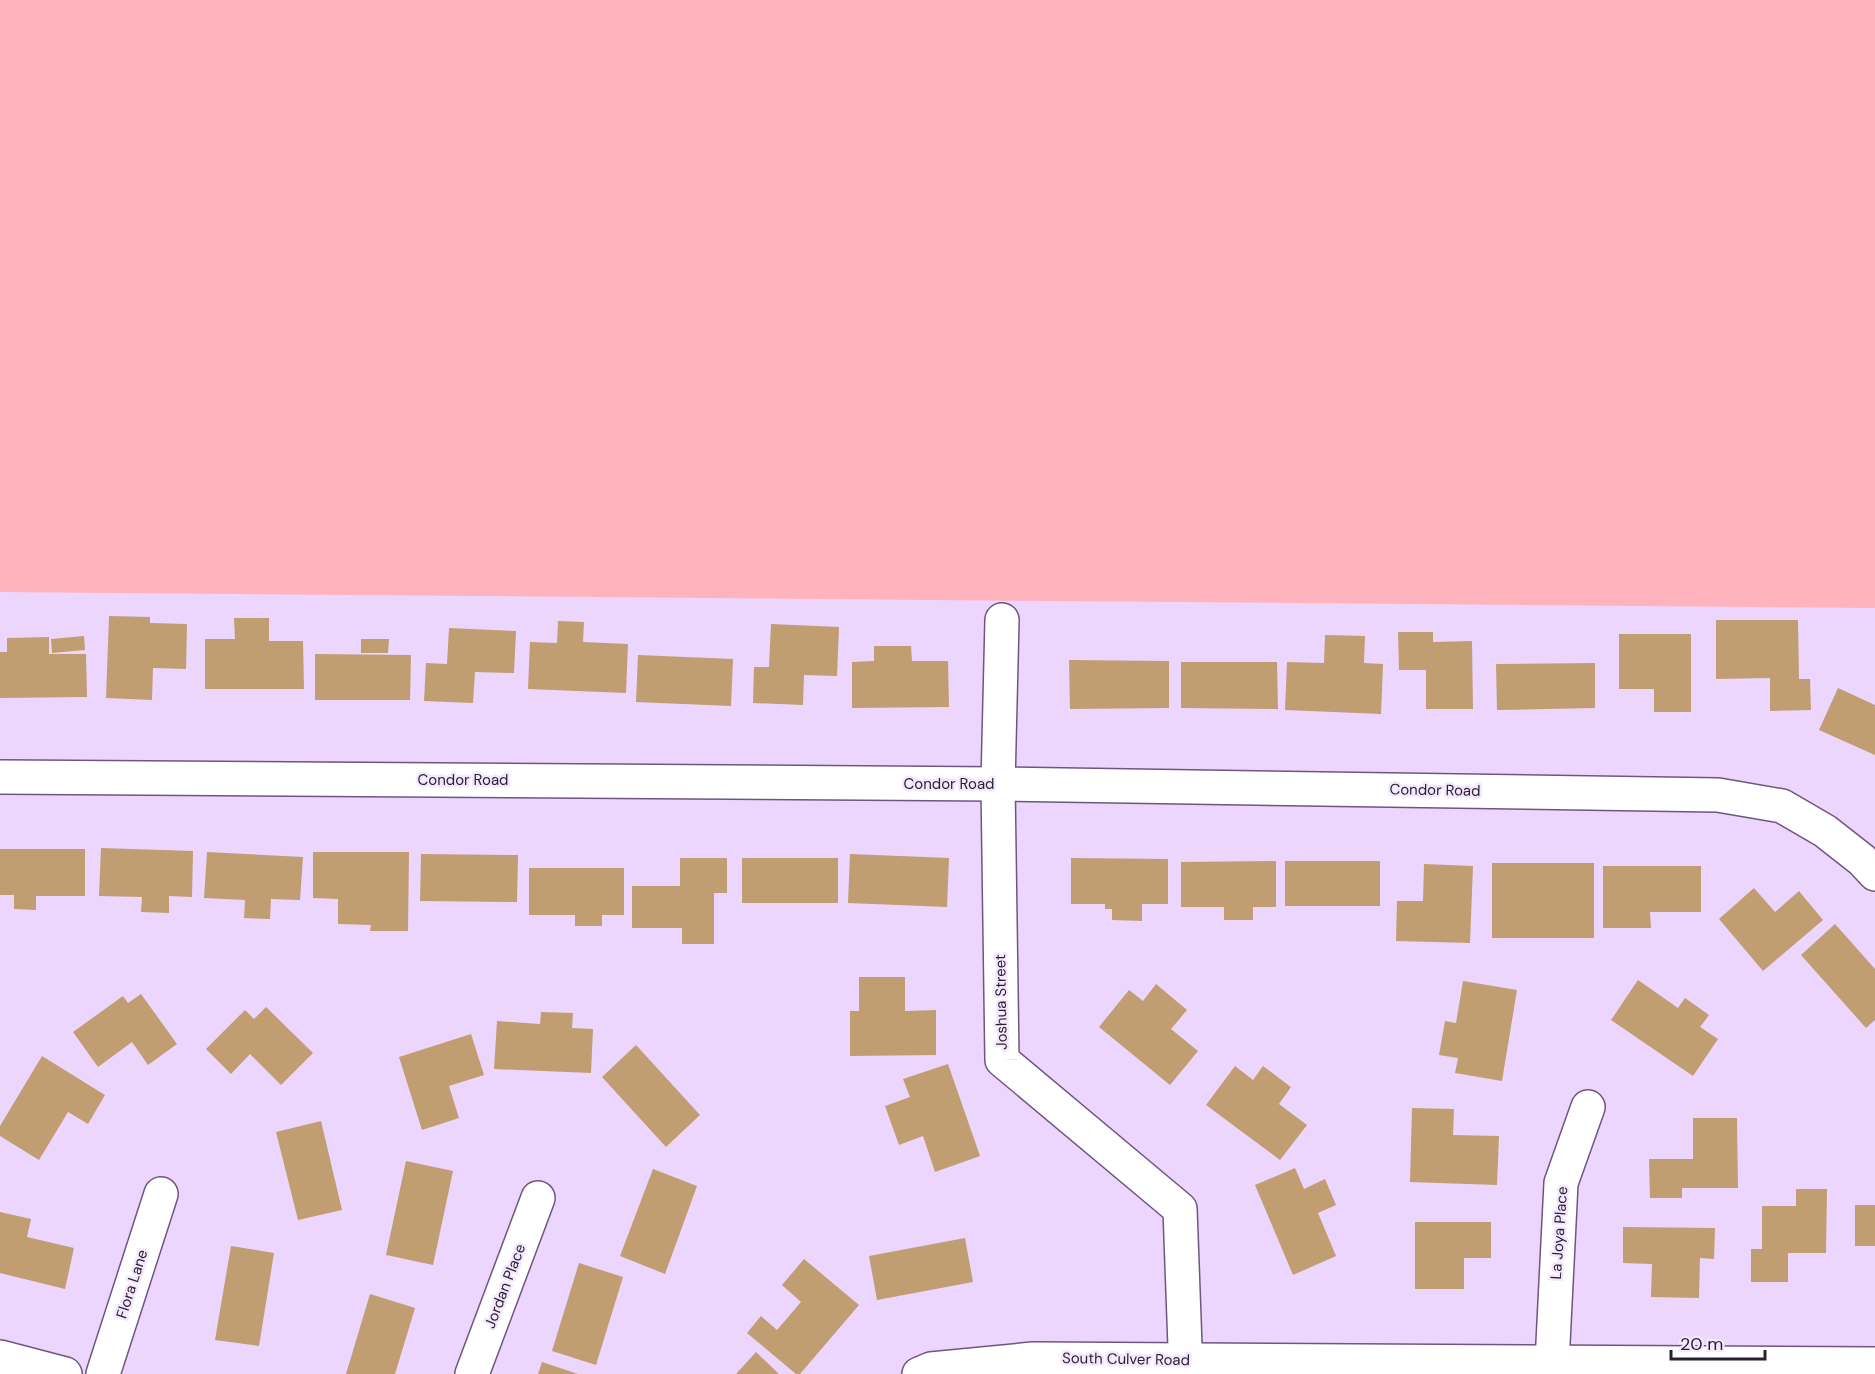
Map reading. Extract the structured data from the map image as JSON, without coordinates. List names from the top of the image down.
{
  "streets": {
    "street": [
      "Condor Road",
      "Joshua Street",
      "La Joya Place",
      "Flora Lane",
      "Jordan Place",
      "South Culver Road"
    ]
  },
  "crossings": [
    ["Condor Road", "Joshua Street"],
    ["Joshua Street", "South Culver Road"],
    ["La Joya Place", "South Culver Road"]
  ],
  "scale_bar": "20 m"
}
